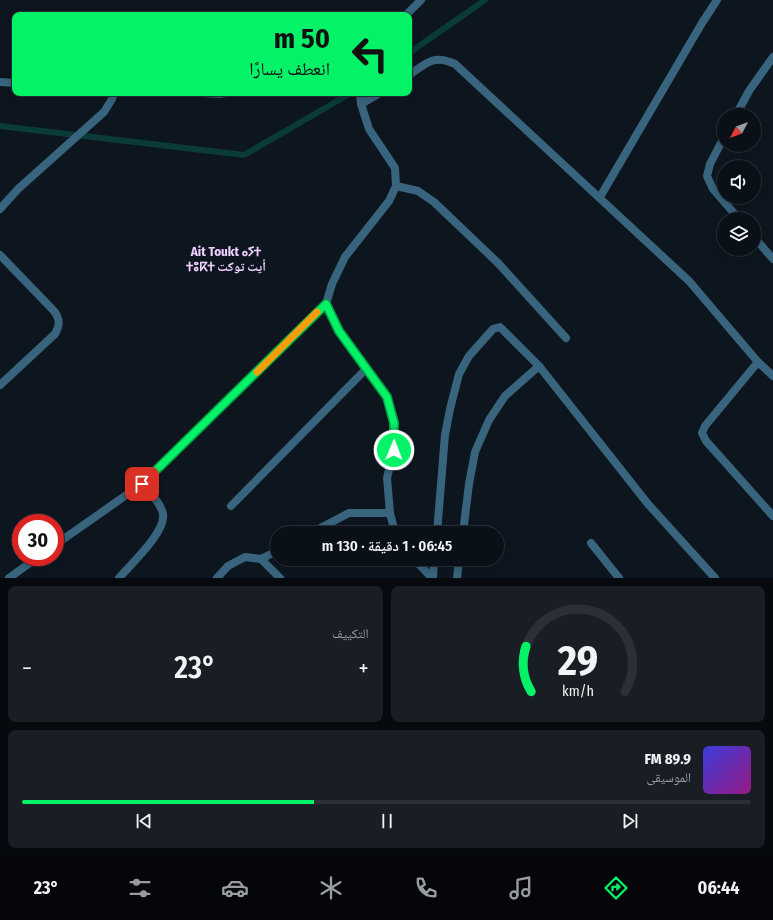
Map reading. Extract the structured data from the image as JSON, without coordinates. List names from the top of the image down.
{
  "districts": ["Ait Toukt ⴰⵢⵜ ⵜⵓⴽⵜ أيت توكت"],
  "north": "bottom left",
  "page": {
    "turn": ["50 m", "انعطف يسارًا"],
    "limit": "30",
    "trip": "06:45 · 1 دقيقة · 130 m",
    "tile": "التكييف",
    "heat": ["−", "23°", "+"],
    "song": ["89.9 FM", "الموسيقى"],
    "tabs": ["06:44", "23°"],
    "gauge": ["29", "km/h"]
  }
}
